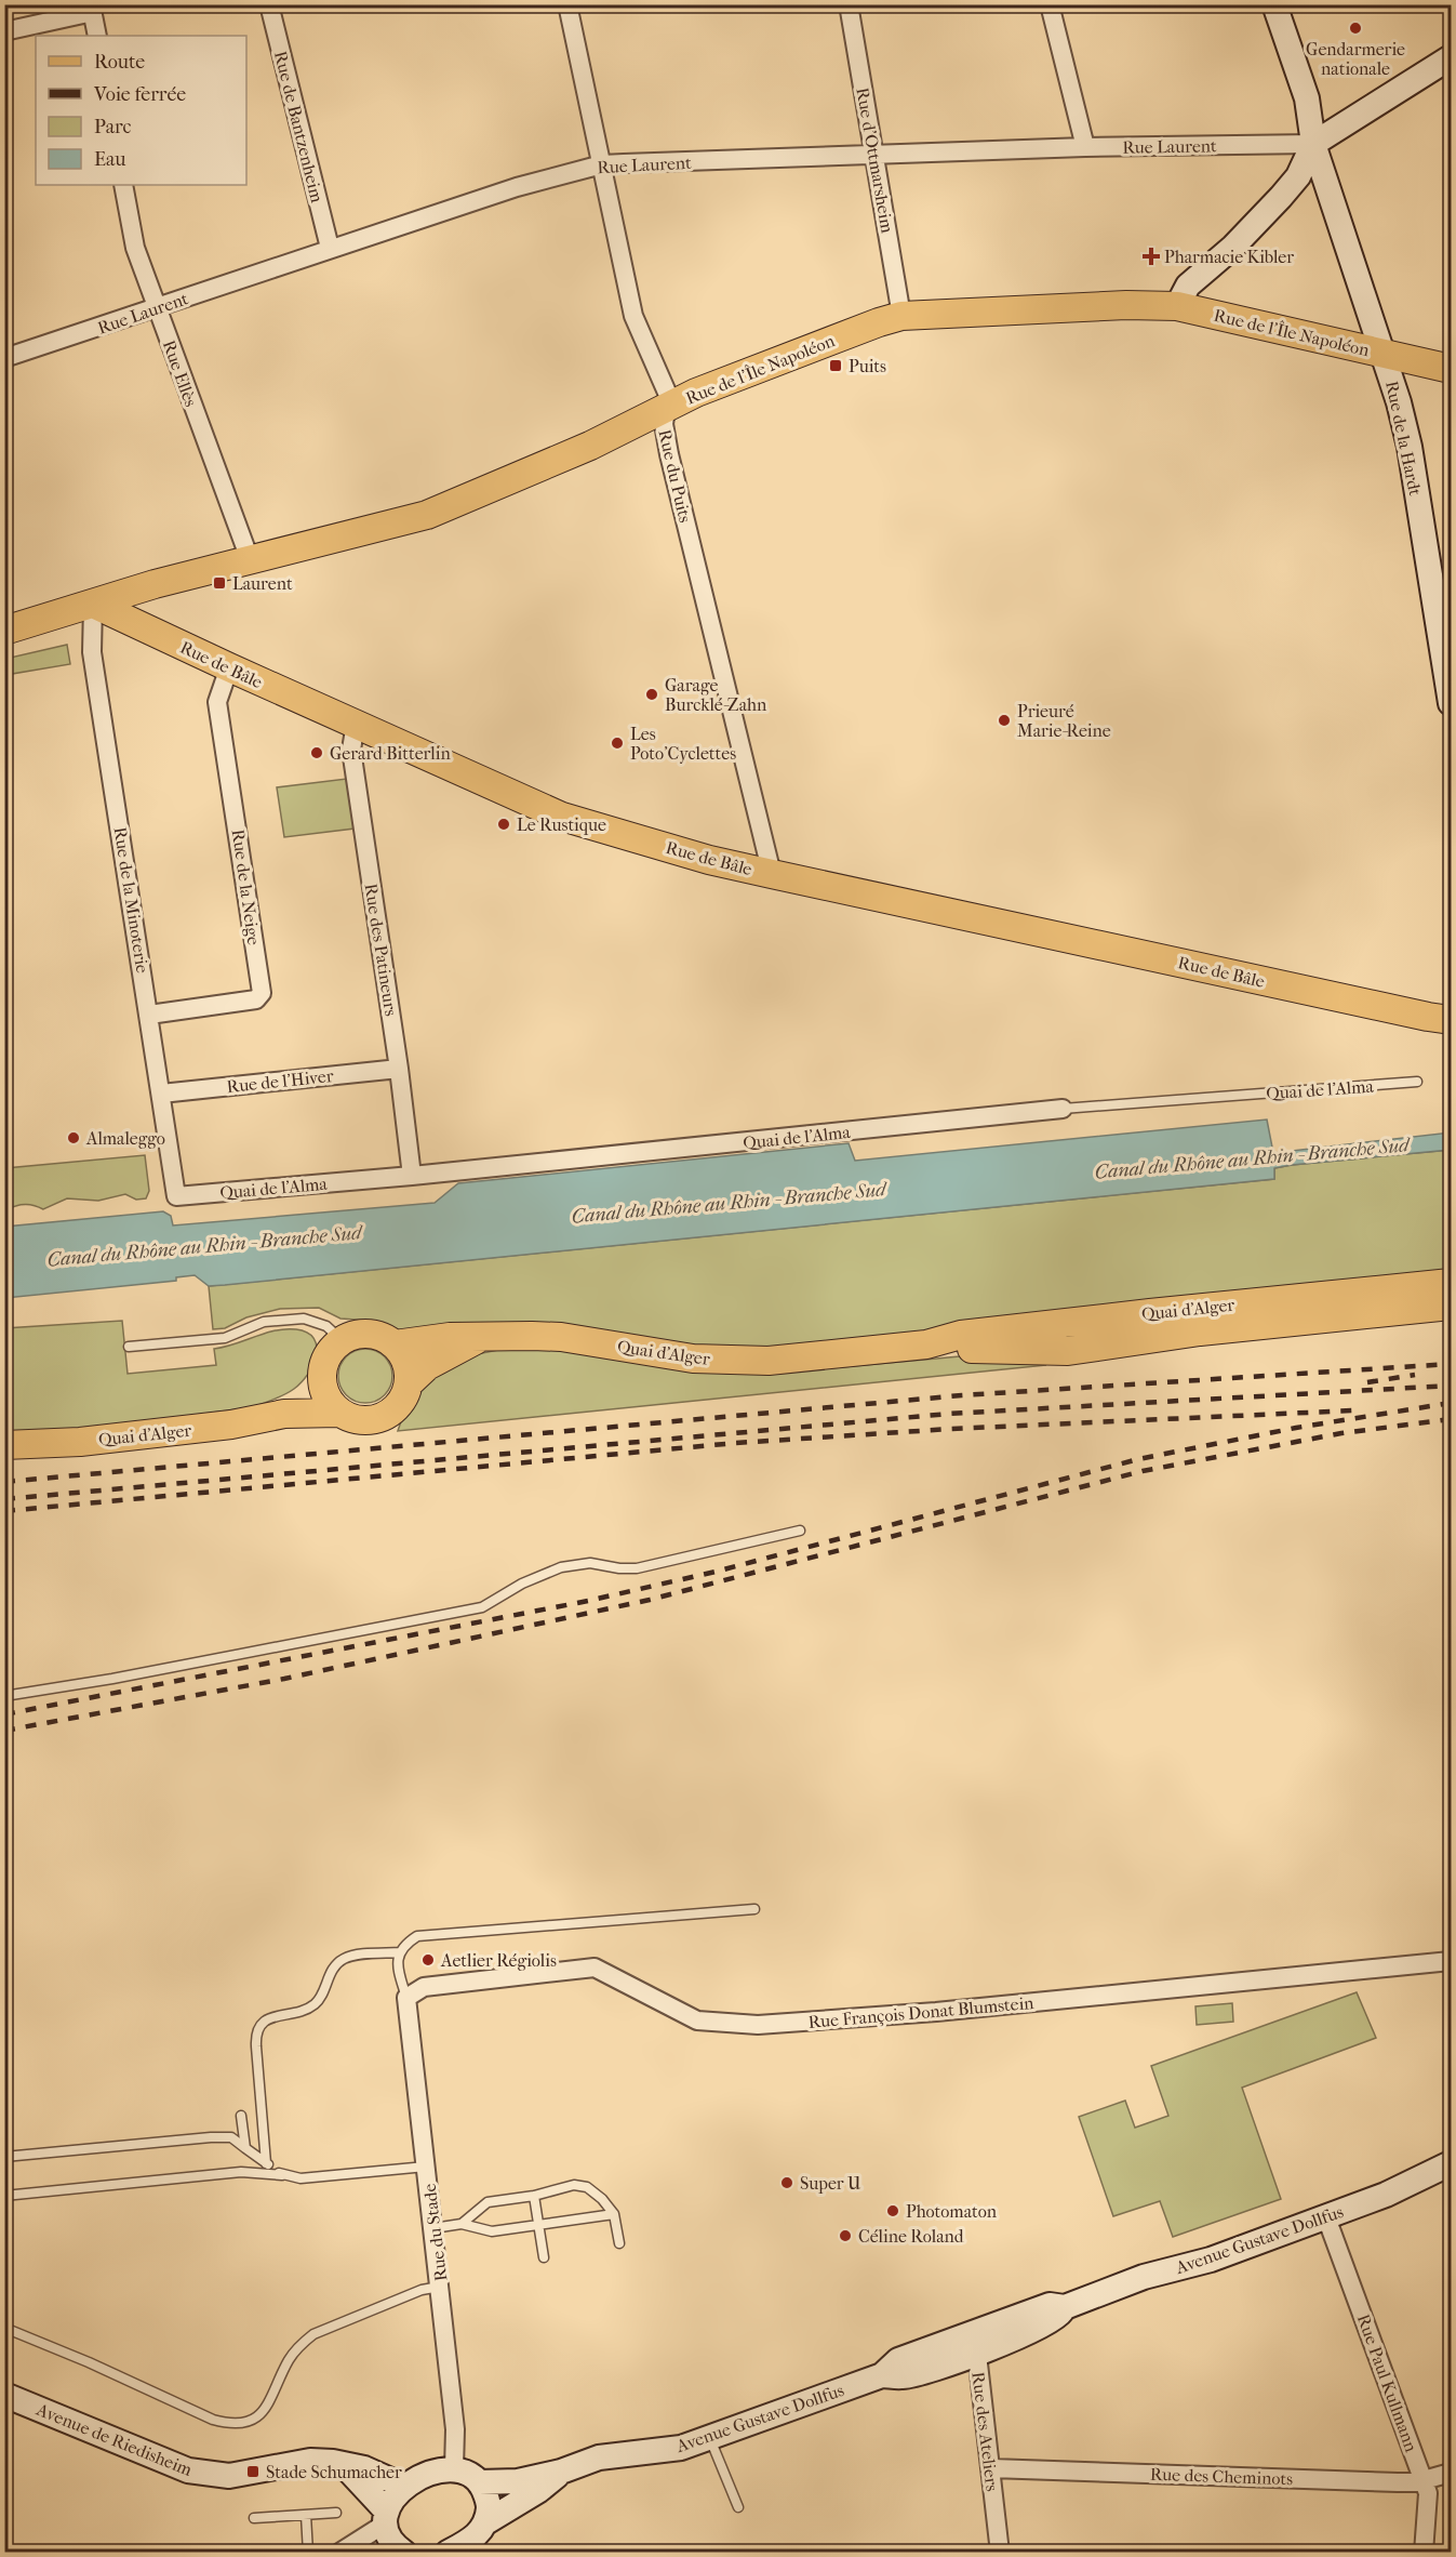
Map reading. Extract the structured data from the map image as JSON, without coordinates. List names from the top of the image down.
{
  "streets": {
    "main road": [
      "Rue de l'Île Napoléon",
      "Rue de la Hardt",
      "Rue de Bâle",
      "Quai d'Alger",
      "Avenue Gustave Dollfus",
      "Avenue de Riedisheim"
    ],
    "street": [
      "Rue de Bantzenheim",
      "Rue Laurent",
      "Rue d'Ottmarsheim",
      "Rue Ellès",
      "Rue du Puits",
      "Rue de la Neige",
      "Rue de la Minoterie",
      "Rue des Patineurs",
      "Rue de l'Hiver",
      "Quai de l'Alma",
      "Rue François Donat Blumstein",
      "Rue du Stade",
      "Rue Paul Kullmann",
      "Rue des Ateliers",
      "Rue des Cheminots"
    ]
  },
  "crossings": [
    ["Rue de Bantzenheim", "Rue Laurent"],
    ["Rue Laurent", "Rue d'Ottmarsheim"],
    ["Rue Laurent", "Rue Ellès"],
    ["Rue Laurent", "Rue de la Hardt"],
    ["Rue Laurent", "Rue du Puits"],
    ["Rue d'Ottmarsheim", "Rue de l'Île Napoléon"],
    ["Rue de l'Île Napoléon", "Rue Ellès"],
    ["Rue de l'Île Napoléon", "Rue de la Hardt"],
    ["Rue de l'Île Napoléon", "Rue du Puits"],
    ["Rue de l'Île Napoléon", "Rue de Bâle"],
    ["Rue de l'Île Napoléon", "Rue de la Minoterie"],
    ["Rue du Puits", "Rue de Bâle"],
    ["Rue de Bâle", "Rue de la Neige"],
    ["Rue de Bâle", "Rue de la Minoterie"],
    ["Rue de Bâle", "Rue des Patineurs"],
    ["Rue de la Neige", "Rue de la Minoterie"],
    ["Rue de la Minoterie", "Rue de l'Hiver"],
    ["Rue de la Minoterie", "Quai de l'Alma"],
    ["Rue des Patineurs", "Rue de l'Hiver"],
    ["Rue des Patineurs", "Quai de l'Alma"],
    ["Rue François Donat Blumstein", "Rue du Stade"],
    ["Avenue Gustave Dollfus", "Rue Paul Kullmann"],
    ["Avenue Gustave Dollfus", "Rue des Ateliers"],
    ["Rue Paul Kullmann", "Rue des Cheminots"],
    ["Rue des Ateliers", "Rue des Cheminots"]
  ],
  "water": ["Canal du Rhône au Rhin - Branche Sud"],
  "places": {
    "other": [
      "Gendarmerie nationale",
      "Garage Burcklé-Zahn",
      "Prieuré Marie-Reine",
      "Les Poto'Cyclettes",
      "Gerard Bitterlin",
      "Le Rustique",
      "Almaleggo",
      "Aetlier Régiolis",
      "Super U",
      "Photomaton",
      "Céline Roland"
    ],
    "health": ["Pharmacie Kibler"],
    "transit": ["Puits", "Laurent", "Stade Schumacher"]
  },
  "legend": [
    "Route",
    "Voie ferrée",
    "Parc",
    "Eau"
  ]
}
